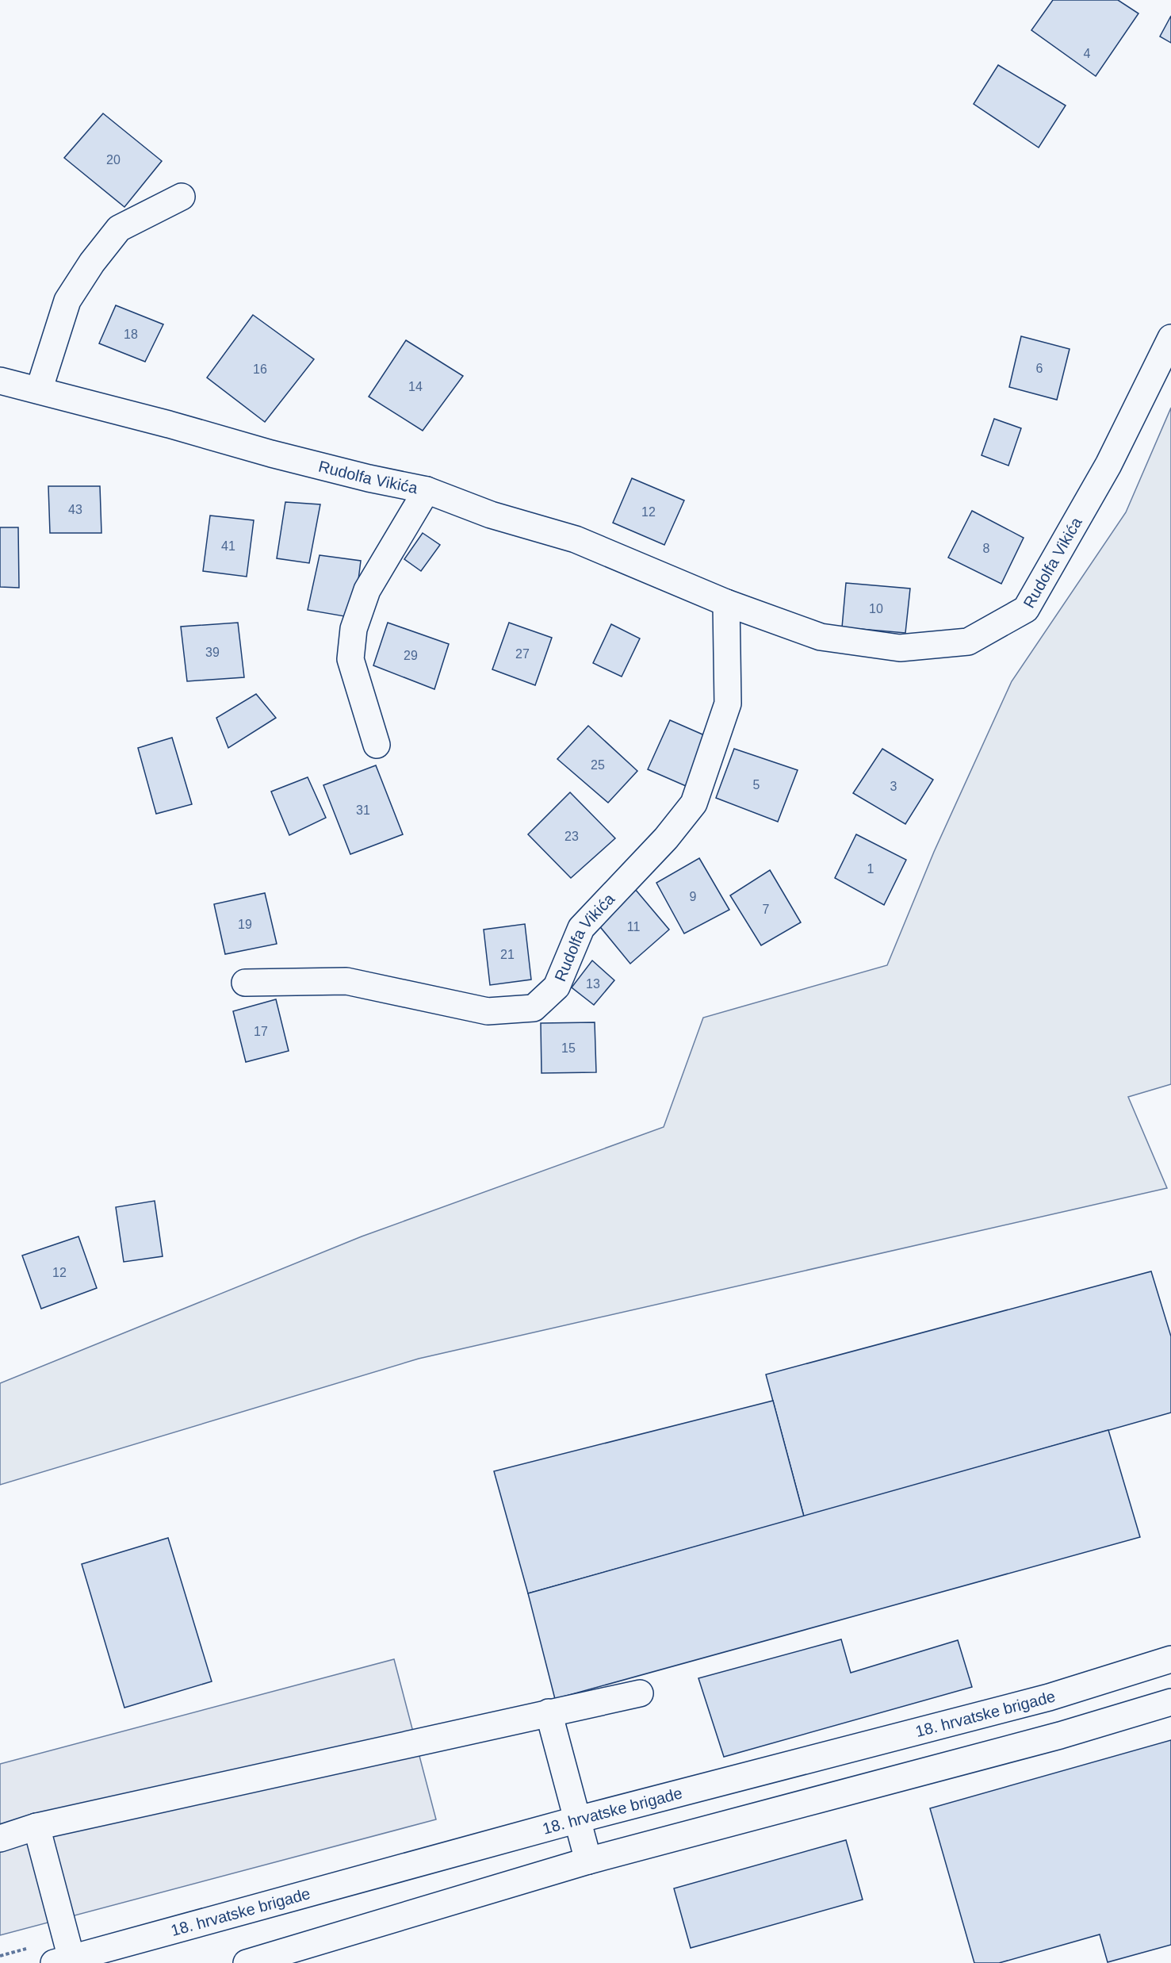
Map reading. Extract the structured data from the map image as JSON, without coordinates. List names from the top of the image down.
{
  "streets": {
    "street": ["Rudolfa Vikića", "18. hrvatske brigade"]
  },
  "house_numbers": [
    "4",
    "20",
    "18",
    "6",
    "16",
    "14",
    "43",
    "12",
    "41",
    "8",
    "10",
    "39",
    "27",
    "29",
    "25",
    "5",
    "3",
    "31",
    "23",
    "1",
    "9",
    "7",
    "19",
    "11",
    "21",
    "13",
    "17",
    "15",
    "12"
  ]
}
